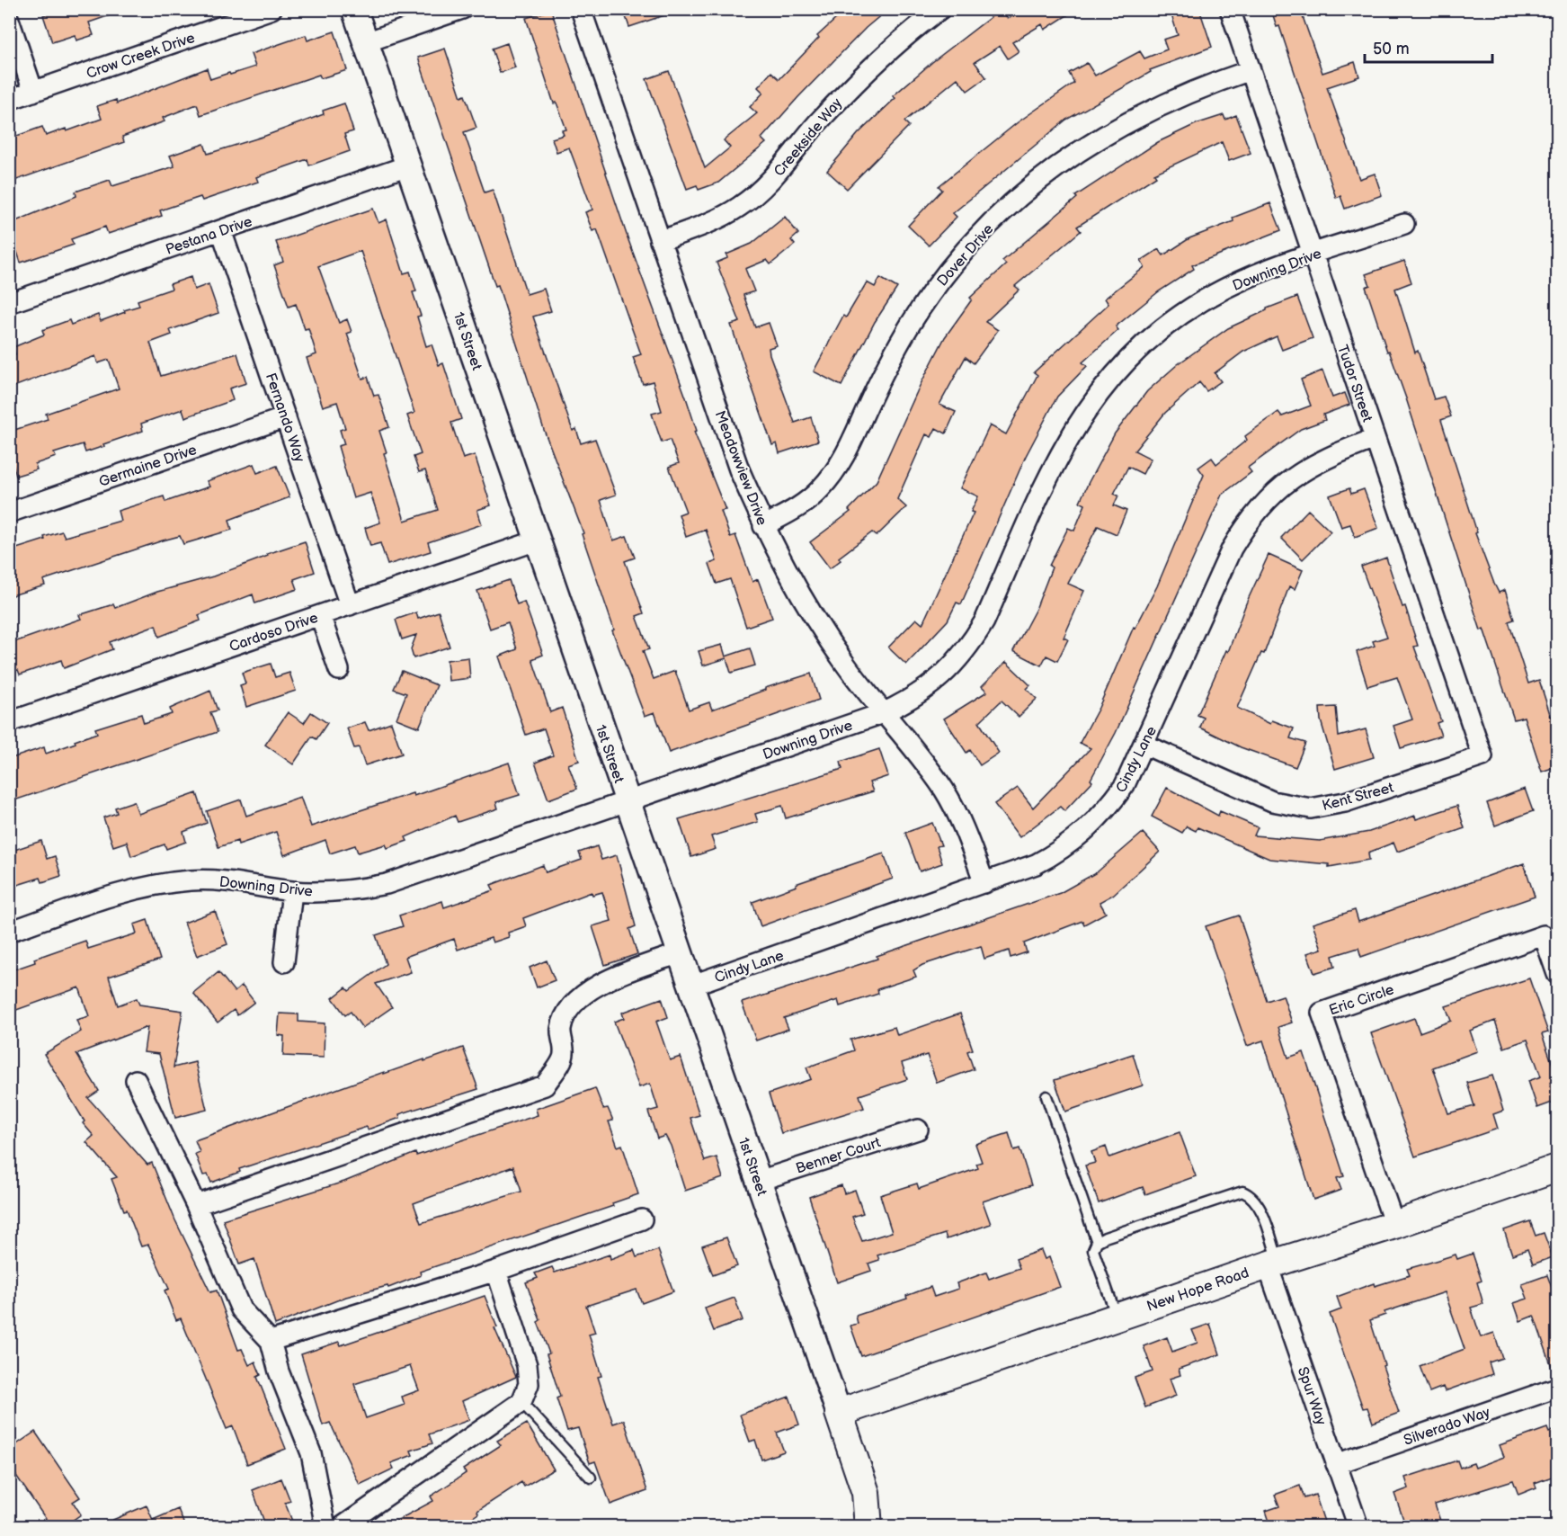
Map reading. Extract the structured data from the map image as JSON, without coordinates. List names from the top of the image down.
{
  "streets": {
    "main road": ["1st Street", "New Hope Road"],
    "street": [
      "Crow Creek Drive",
      "Creekside Way",
      "Pestana Drive",
      "Dover Drive",
      "Downing Drive",
      "Tudor Street",
      "Fernando Way",
      "Germaine Drive",
      "Meadowview Drive",
      "Cardoso Drive",
      "Cindy Lane",
      "Kent Street",
      "Eric Circle",
      "Benner Court",
      "Spur Way",
      "Silverado Way"
    ]
  },
  "crossings": [
    ["Creekside Way", "Meadowview Drive"],
    ["Pestana Drive", "1st Street"],
    ["Pestana Drive", "Fernando Way"],
    ["Dover Drive", "Tudor Street"],
    ["Dover Drive", "Meadowview Drive"],
    ["Downing Drive", "1st Street"],
    ["Downing Drive", "Tudor Street"],
    ["Downing Drive", "Meadowview Drive"],
    ["1st Street", "Cardoso Drive"],
    ["1st Street", "Cindy Lane"],
    ["1st Street", "Benner Court"],
    ["1st Street", "New Hope Road"],
    ["Tudor Street", "Cindy Lane"],
    ["Tudor Street", "Kent Street"],
    ["Fernando Way", "Germaine Drive"],
    ["Fernando Way", "Cardoso Drive"],
    ["Meadowview Drive", "Cindy Lane"],
    ["Cindy Lane", "Kent Street"],
    ["Eric Circle", "New Hope Road"],
    ["New Hope Road", "Spur Way"],
    ["Spur Way", "Silverado Way"]
  ],
  "scale_bar": "50 m"
}
